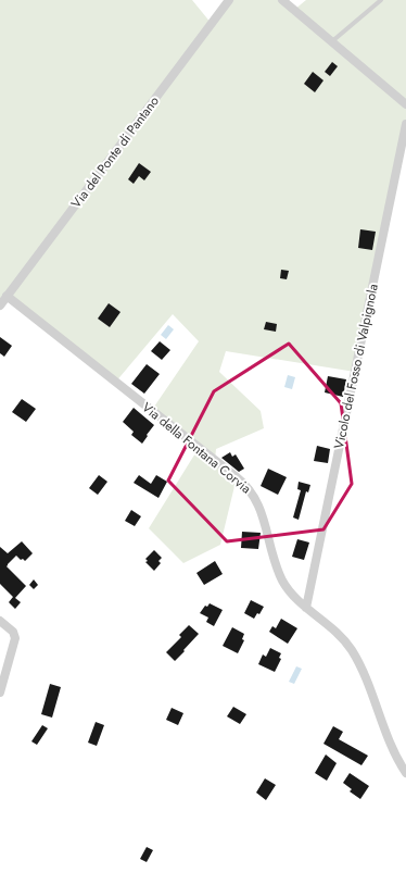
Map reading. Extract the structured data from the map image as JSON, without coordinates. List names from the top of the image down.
{
  "streets": {
    "street": ["Via del Ponte di Pantano", "Vicolo del Fosso di Valpignola", "Via della Fontana Corvia"]
  },
  "crossings": [
    ["Via del Ponte di Pantano", "Via della Fontana Corvia"],
    ["Vicolo del Fosso di Valpignola", "Via della Fontana Corvia"]
  ]
}
